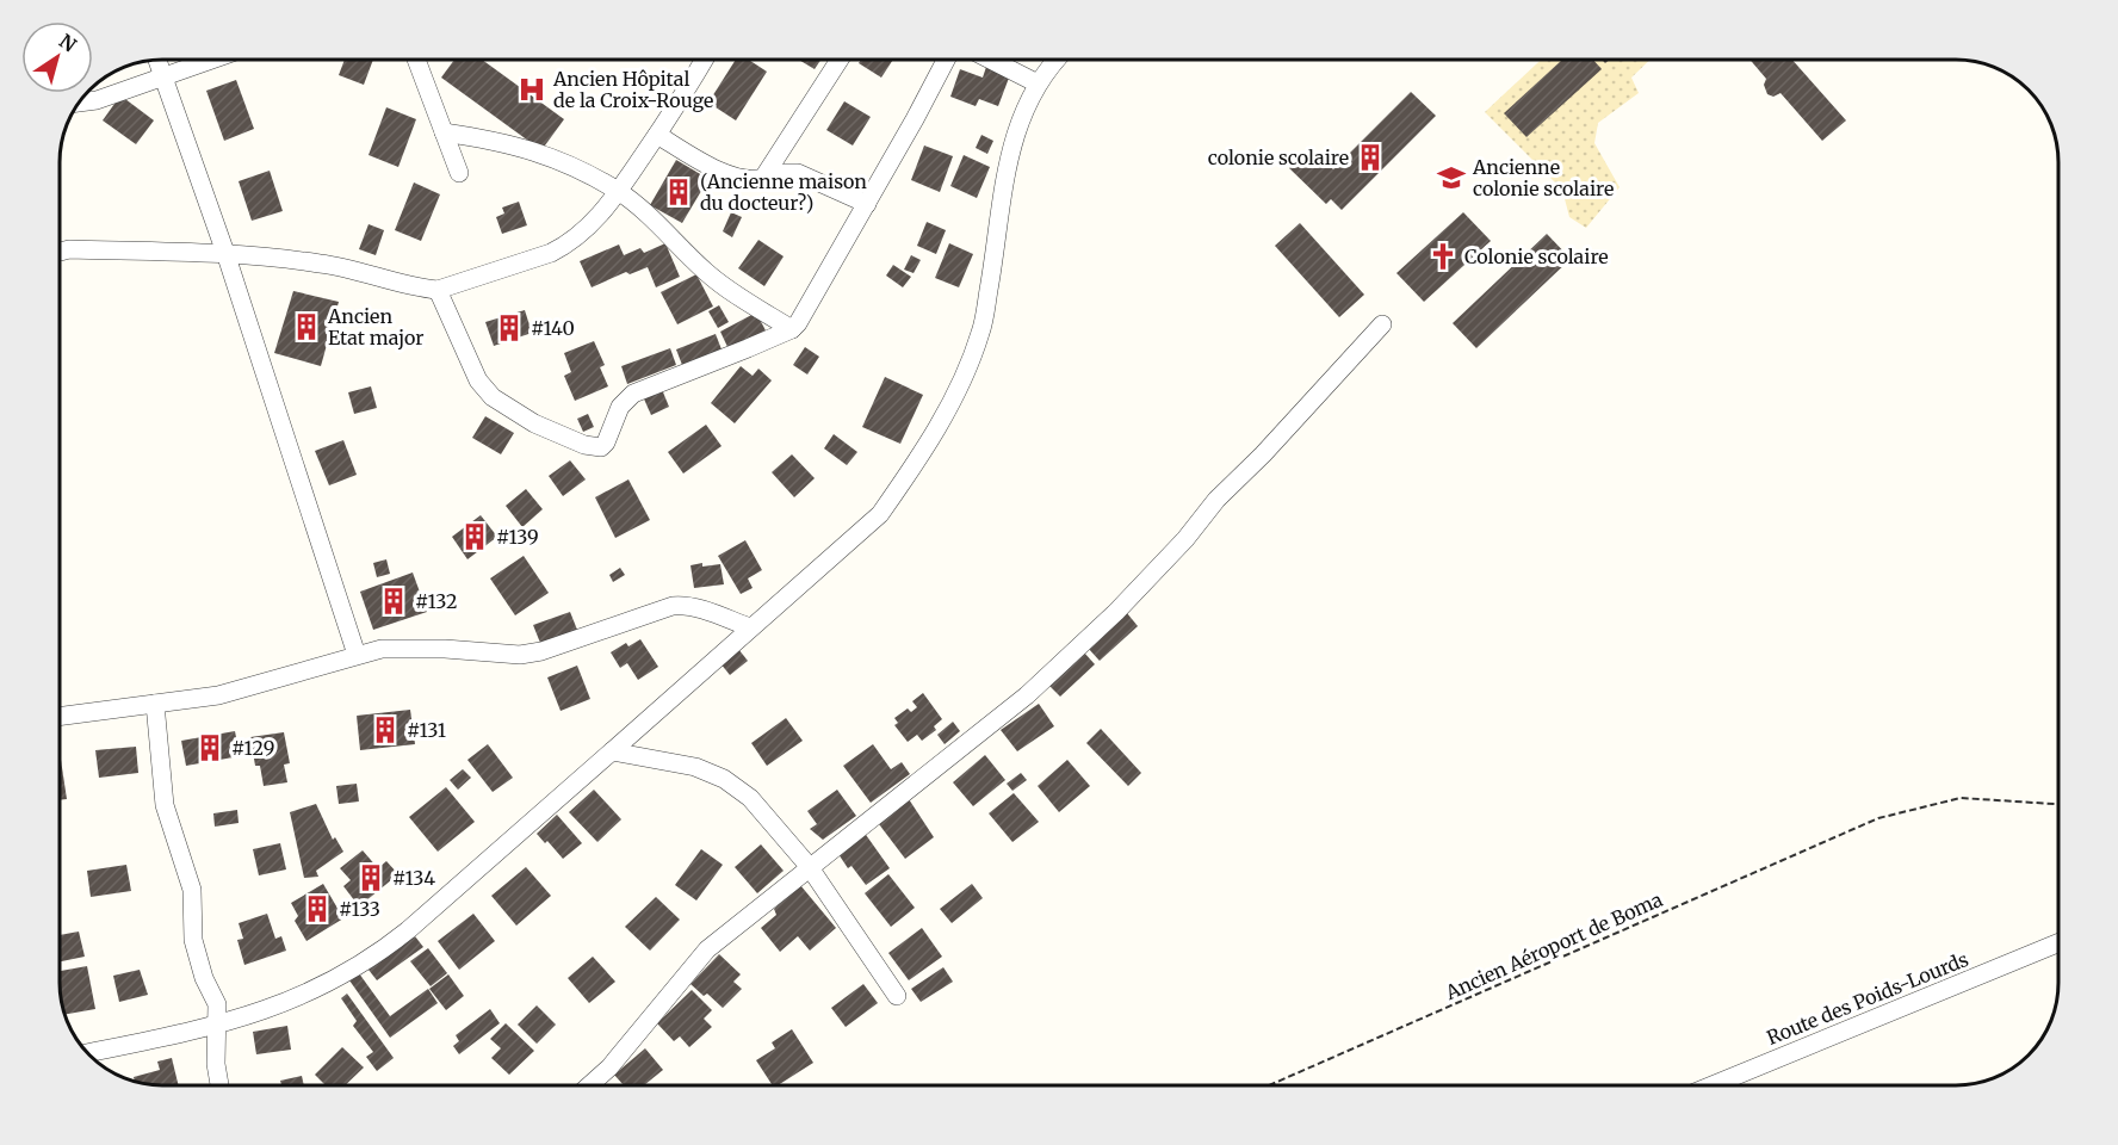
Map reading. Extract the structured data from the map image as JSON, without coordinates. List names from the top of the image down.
{
  "streets": {
    "street": ["Route des Poids-Lourds"],
    "path": ["Ancien Aéroport de Boma"]
  },
  "places": {
    "hospital": ["Ancien Hôpital de la Croix-Rouge"],
    "building": [
      "colonie scolaire",
      "(Ancienne maison du docteur?)",
      "Ancien Etat major",
      "#140",
      "#139",
      "#132",
      "#131",
      "#129",
      "#134",
      "#133"
    ],
    "school or university": ["Ancienne colonie scolaire"],
    "church": ["Colonie scolaire"]
  },
  "north": "top right"
}
